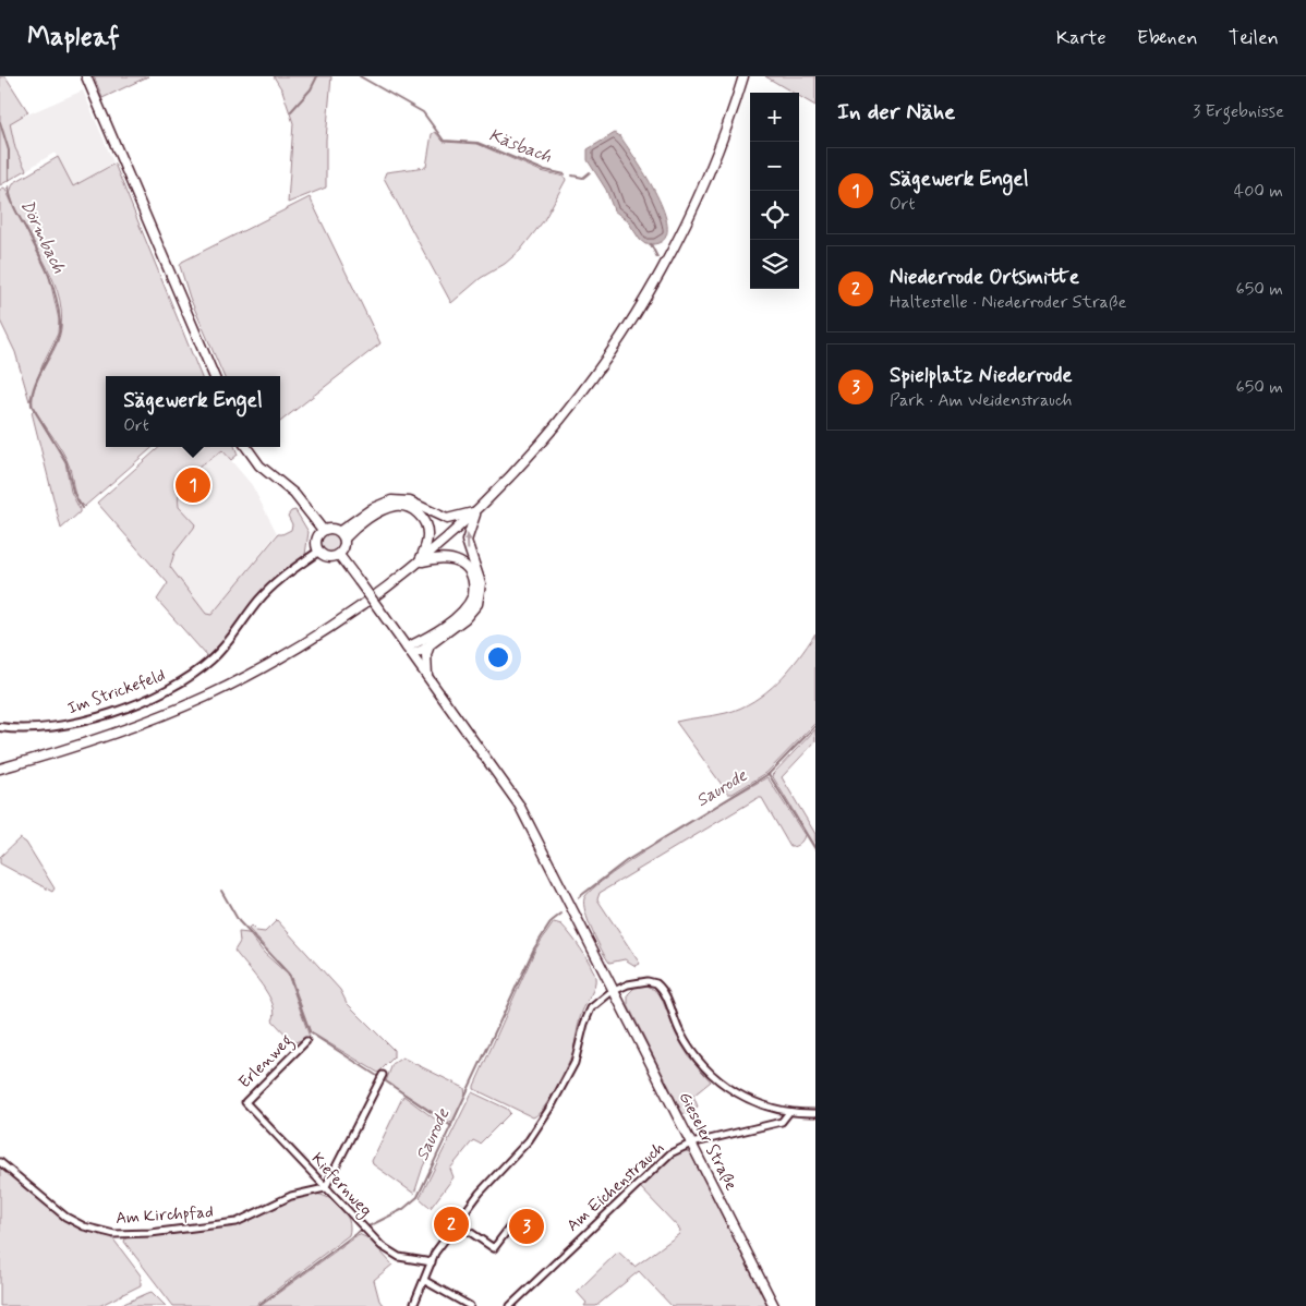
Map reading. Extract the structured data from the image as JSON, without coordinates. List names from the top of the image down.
{
  "streets": {
    "main road": ["Gieseler Straße"],
    "street": [
      "Im Strickefeld",
      "Erlenweg",
      "Kiefernweg",
      "Am Eichenstrauch",
      "Am Kirchpfad"
    ]
  },
  "crossings": [
    ["Im Strickefeld", "Gieseler Straße"],
    ["Erlenweg", "Kiefernweg"],
    ["Gieseler Straße", "Am Eichenstrauch"],
    ["Kiefernweg", "Am Kirchpfad"]
  ],
  "water": ["Käsbach", "Dörmbach", "Saurode"],
  "page": {
    "header": "Mapleaf",
    "nav": ["Karte", "Ebenen", "Teilen"],
    "heading": ["In der Nähe", "3 Ergebnisse"],
    "map_buttons": ["+", "−"],
    "list": [
      {
        "mark": "1",
        "name": "Sägewerk Engel",
        "note": "Ort",
        "value": "400 m"
      },
      {
        "mark": "2",
        "name": "Niederrode Ortsmitte",
        "note": "Haltestelle · Niederroder Straße",
        "value": "650 m"
      },
      {
        "mark": "3",
        "name": "Spielplatz Niederrode",
        "note": "Park · Am Weidenstrauch",
        "value": "650 m"
      }
    ],
    "popup": ["Sägewerk Engel", "Ort"],
    "pins": ["1", "2", "3"]
  }
}
